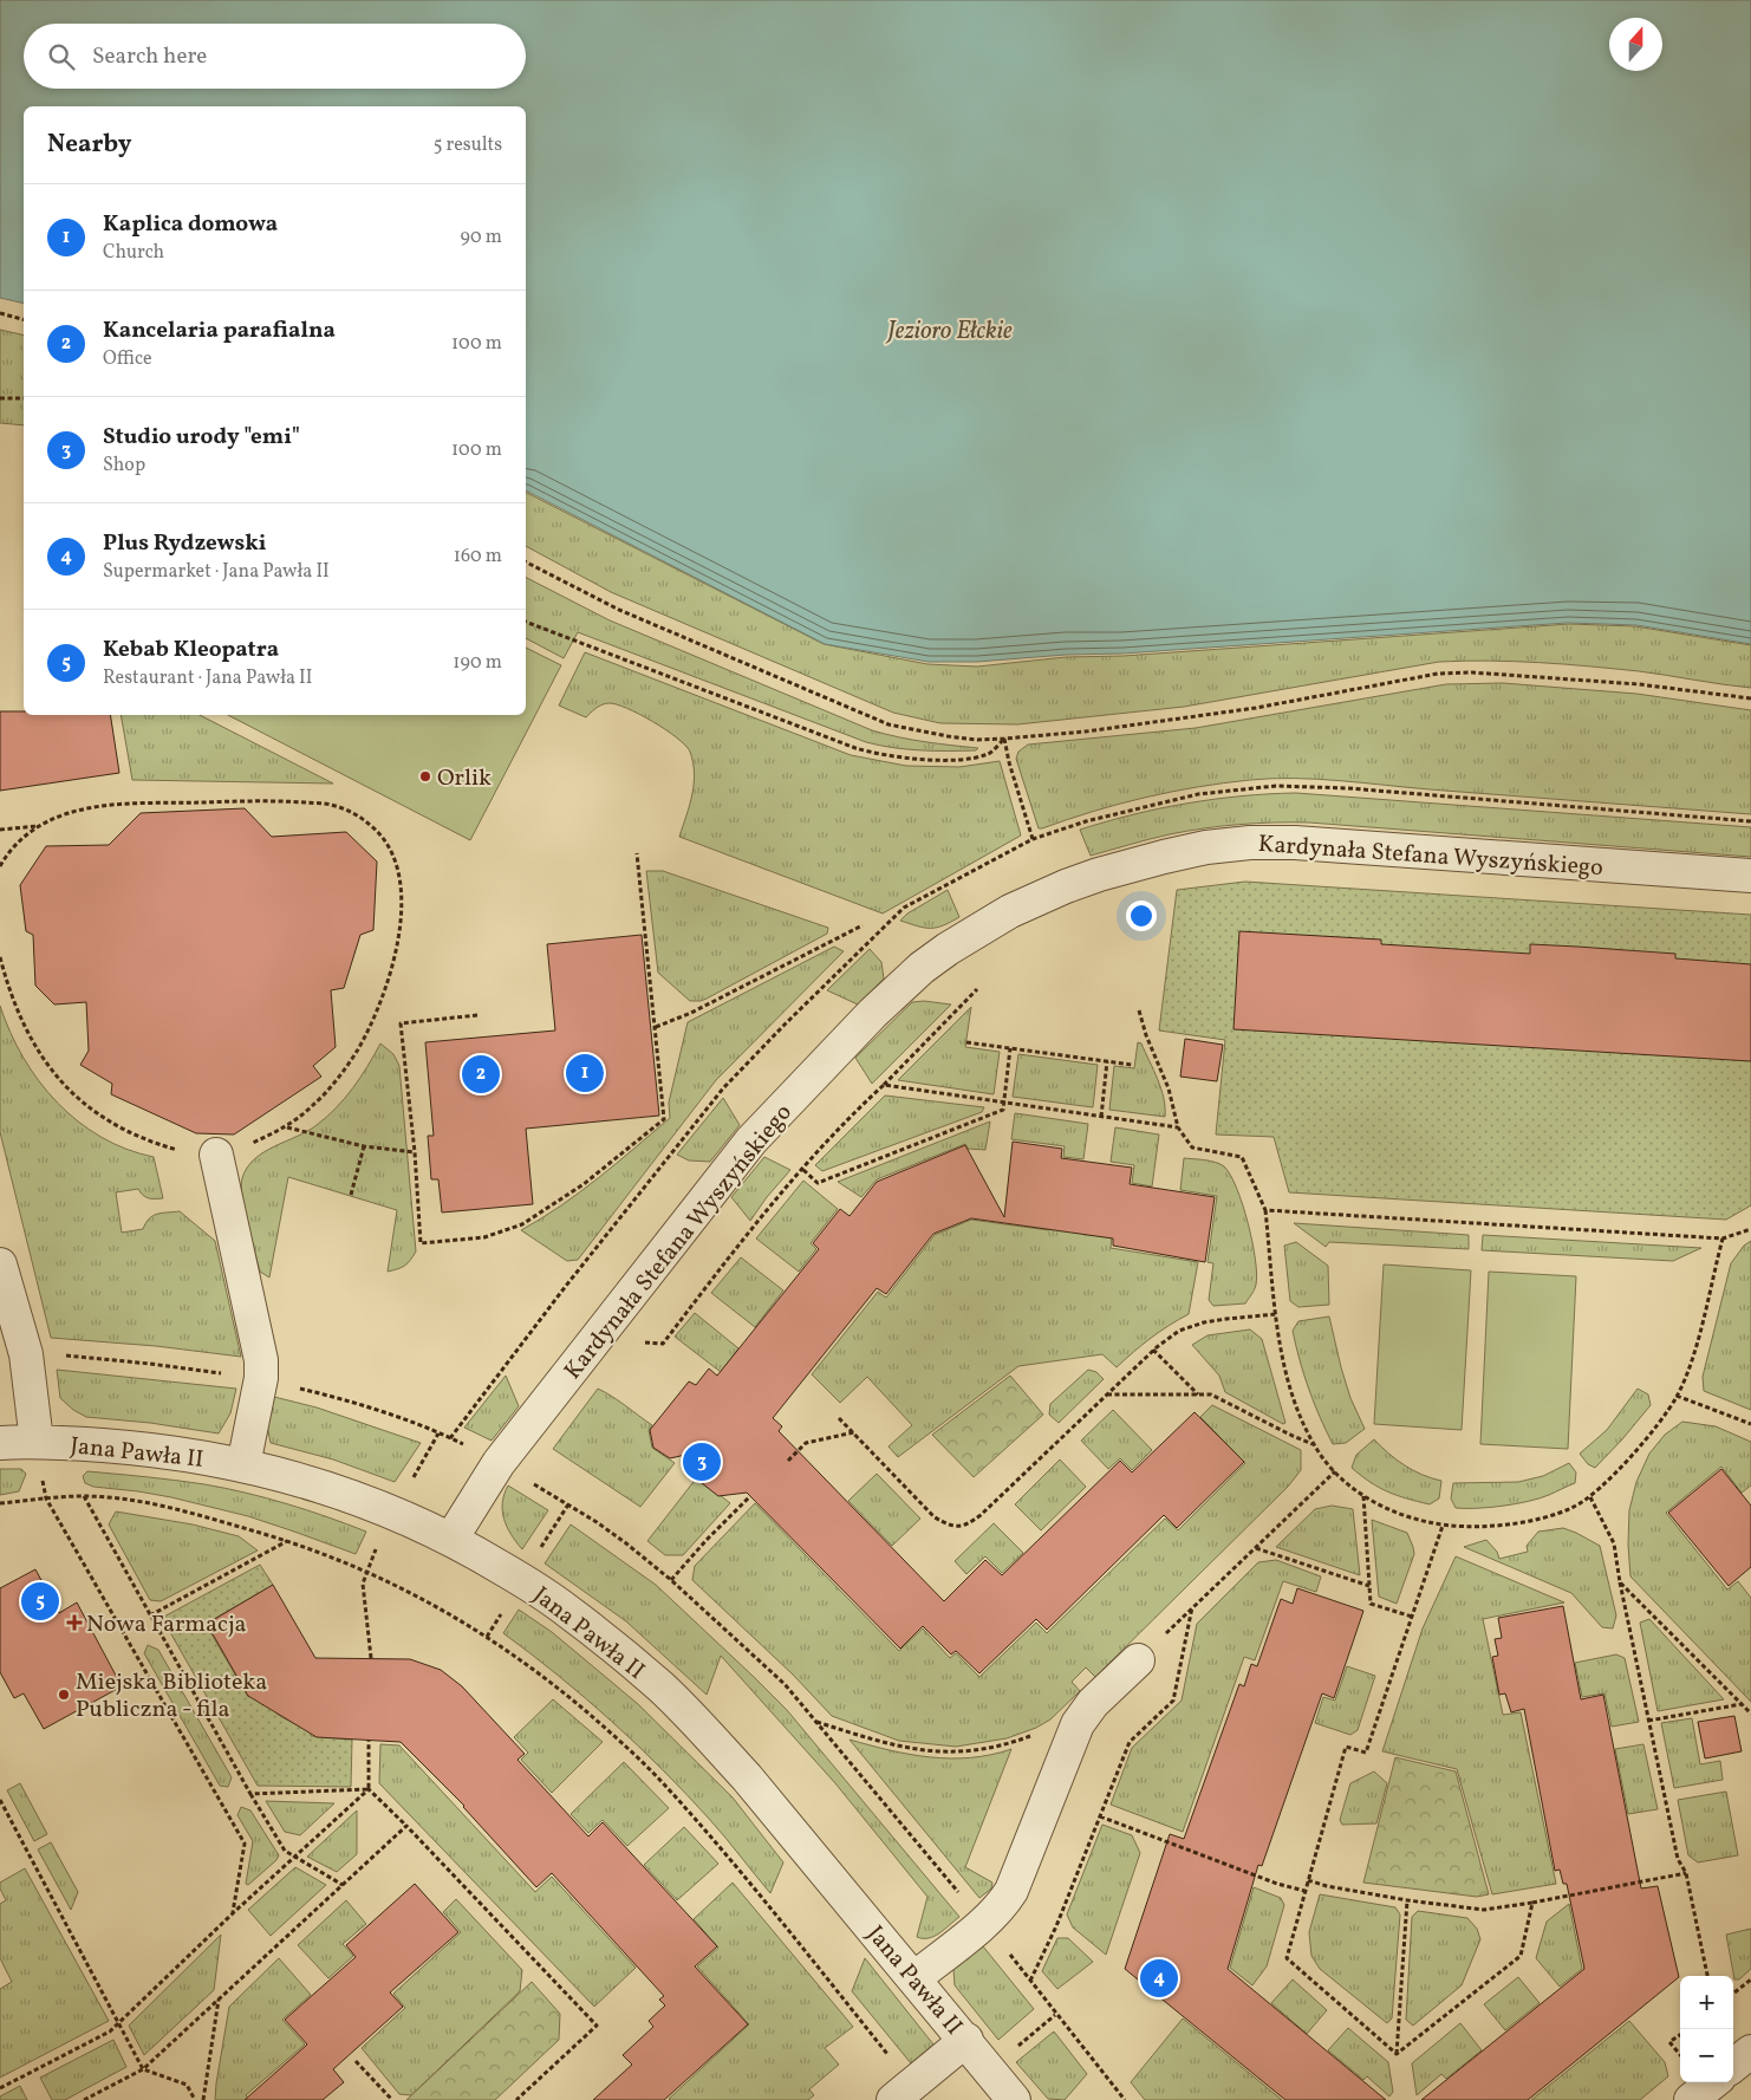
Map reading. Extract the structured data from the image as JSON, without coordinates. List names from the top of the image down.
{
  "streets": {
    "street": ["Kardynała Stefana Wyszyńskiego", "Jana Pawła II"]
  },
  "crossings": [
    ["Kardynała Stefana Wyszyńskiego", "Jana Pawła II"]
  ],
  "water": ["Jezioro Ełckie"],
  "places": {
    "other": ["Orlik", "Miejska Biblioteka Publiczna - fila"],
    "health": ["Nowa Farmacja"]
  },
  "north": "top",
  "page": {
    "search": "Search here",
    "heading": ["Nearby", "5 results"],
    "list": [
      {
        "mark": "1",
        "name": "Kaplica domowa",
        "note": "Church",
        "value": "90 m"
      },
      {
        "mark": "2",
        "name": "Kancelaria parafialna",
        "note": "Office",
        "value": "100 m"
      },
      {
        "mark": "3",
        "name": "Studio urody \"emi\"",
        "note": "Shop",
        "value": "100 m"
      },
      {
        "mark": "4",
        "name": "Plus Rydzewski",
        "note": "Supermarket · Jana Pawła II",
        "value": "160 m"
      },
      {
        "mark": "5",
        "name": "Kebab Kleopatra",
        "note": "Restaurant · Jana Pawła II",
        "value": "190 m"
      }
    ],
    "pins": [
      "1",
      "2",
      "3",
      "5",
      "4"
    ],
    "map_buttons": ["+", "−"]
  }
}
